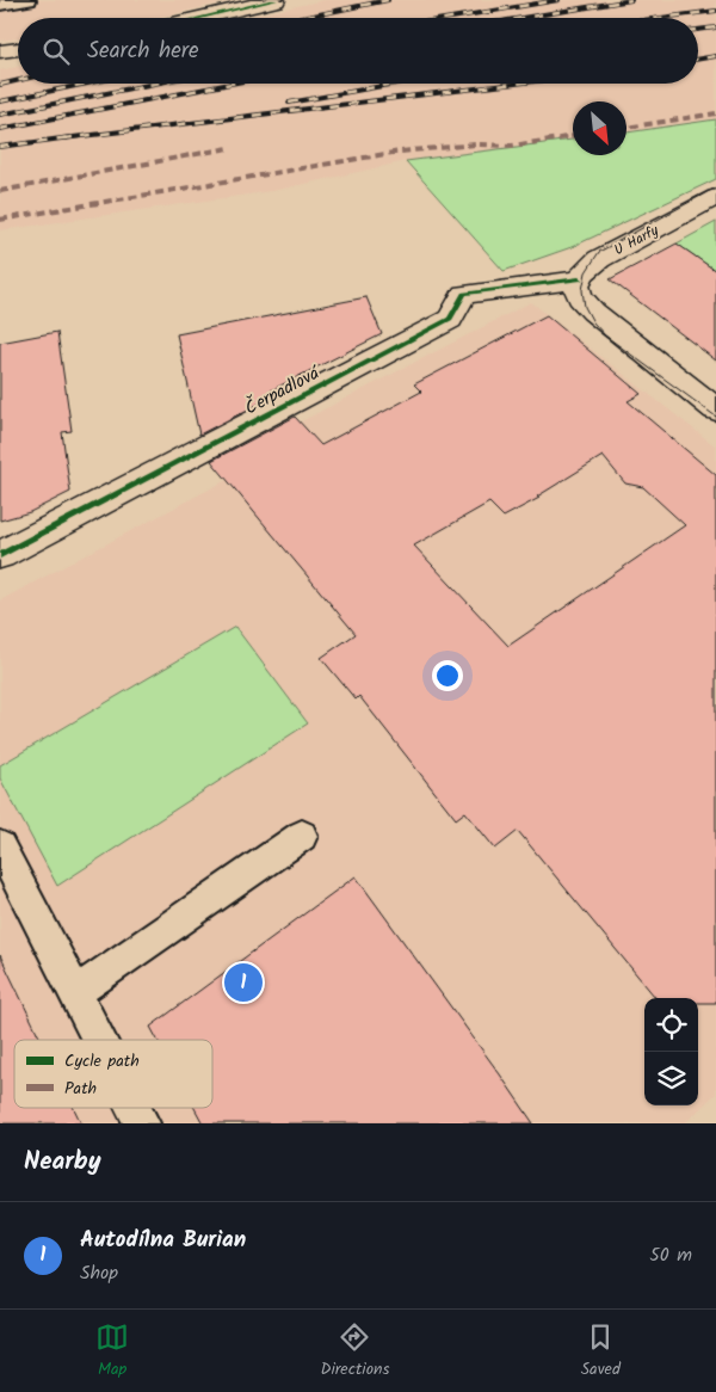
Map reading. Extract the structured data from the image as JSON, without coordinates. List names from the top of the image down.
{
  "streets": {
    "street": ["U Harfy", "Čerpadlová"]
  },
  "crossings": [
    ["U Harfy", "Čerpadlová"]
  ],
  "legend": ["Cycle path", "Path"],
  "north": "bottom right",
  "page": {
    "search": "Search here",
    "pins": "1",
    "heading": "Nearby",
    "list": [
      {
        "mark": "1",
        "name": "Autodílna Burian",
        "note": "Shop",
        "value": "50 m"
      }
    ],
    "nav": ["Map", "Directions", "Saved"]
  }
}
